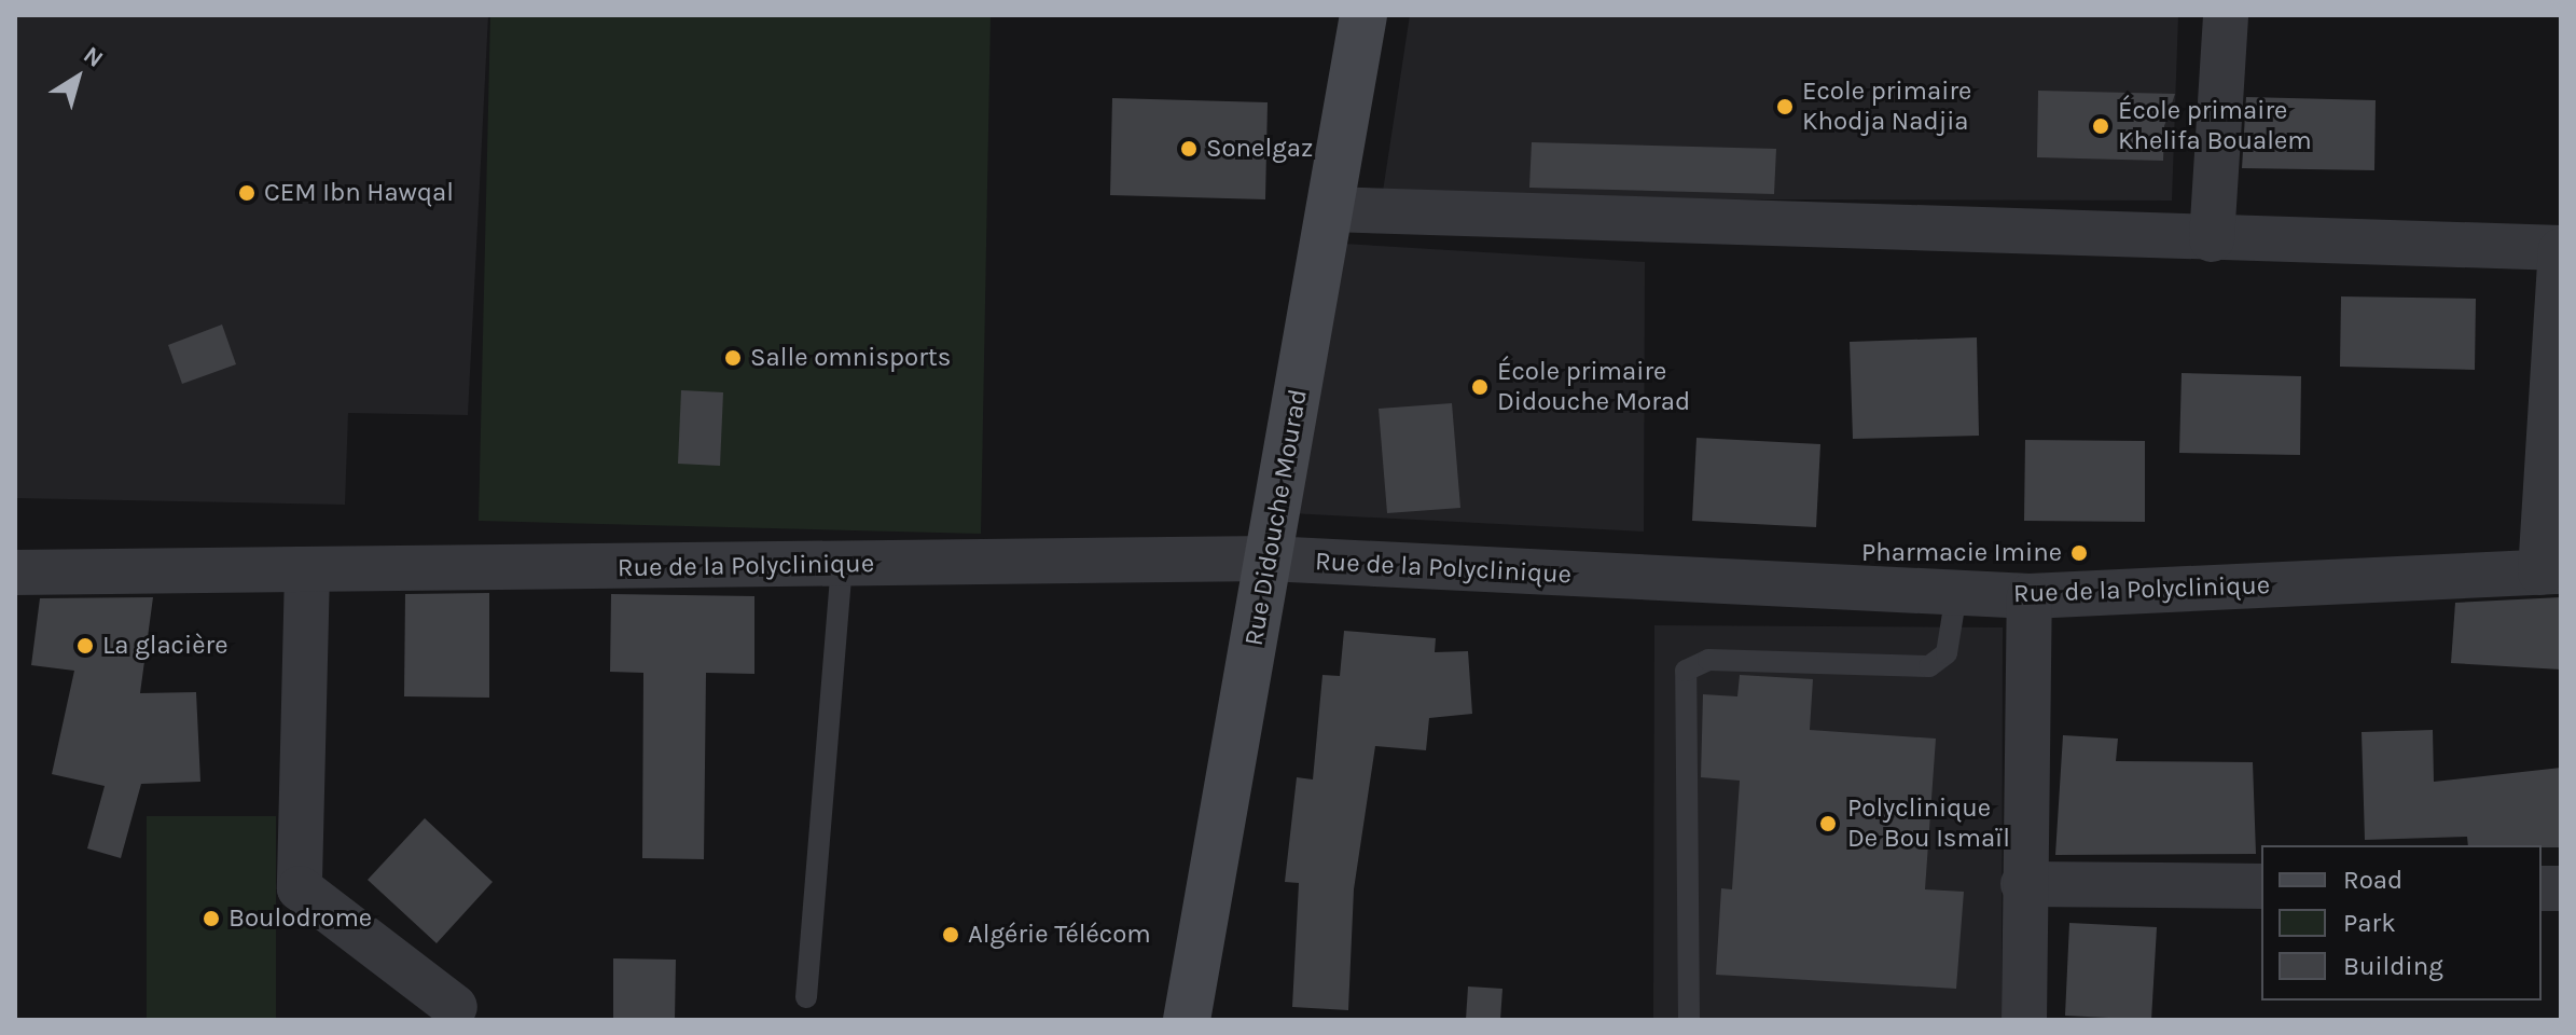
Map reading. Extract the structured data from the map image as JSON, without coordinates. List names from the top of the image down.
{
  "streets": {
    "main road": ["Rue Didouche Mourad"],
    "street": ["Rue de la Polyclinique"]
  },
  "crossings": [
    ["Rue Didouche Mourad", "Rue de la Polyclinique"]
  ],
  "places": [
    "Ecole primaire Khodja Nadjia",
    "École primaire Khelifa Boualem",
    "Sonelgaz",
    "CEM Ibn Hawqal",
    "Salle omnisports",
    "École primaire Didouche Morad",
    "Pharmacie Imine",
    "La glacière",
    "Polyclinique De Bou Ismaïl",
    "Boulodrome",
    "Algérie Télécom"
  ],
  "legend": ["Road", "Park", "Building"],
  "north": "top right"
}
